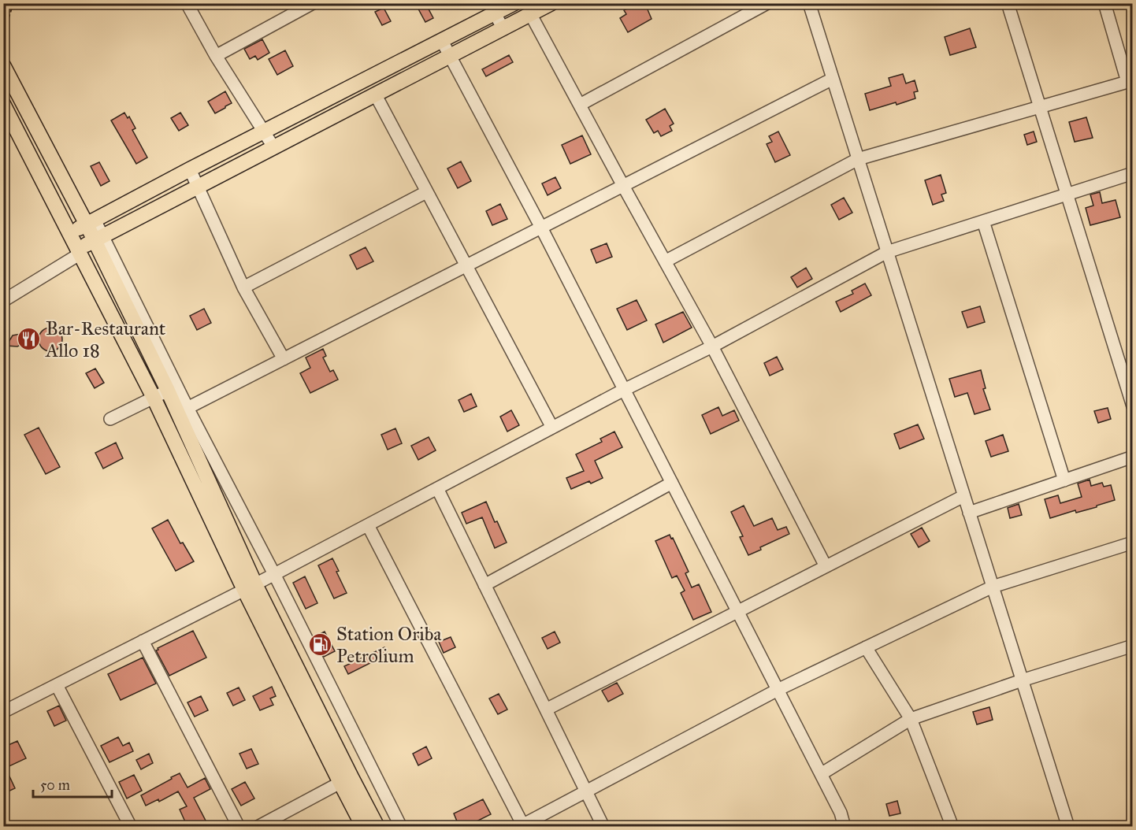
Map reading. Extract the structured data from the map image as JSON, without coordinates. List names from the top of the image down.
{
  "places": {
    "restaurant": ["Bar-Restaurant Allo 18"],
    "fuel station": ["Station Oriba Petrolium"]
  },
  "scale_bar": "50 m"
}
